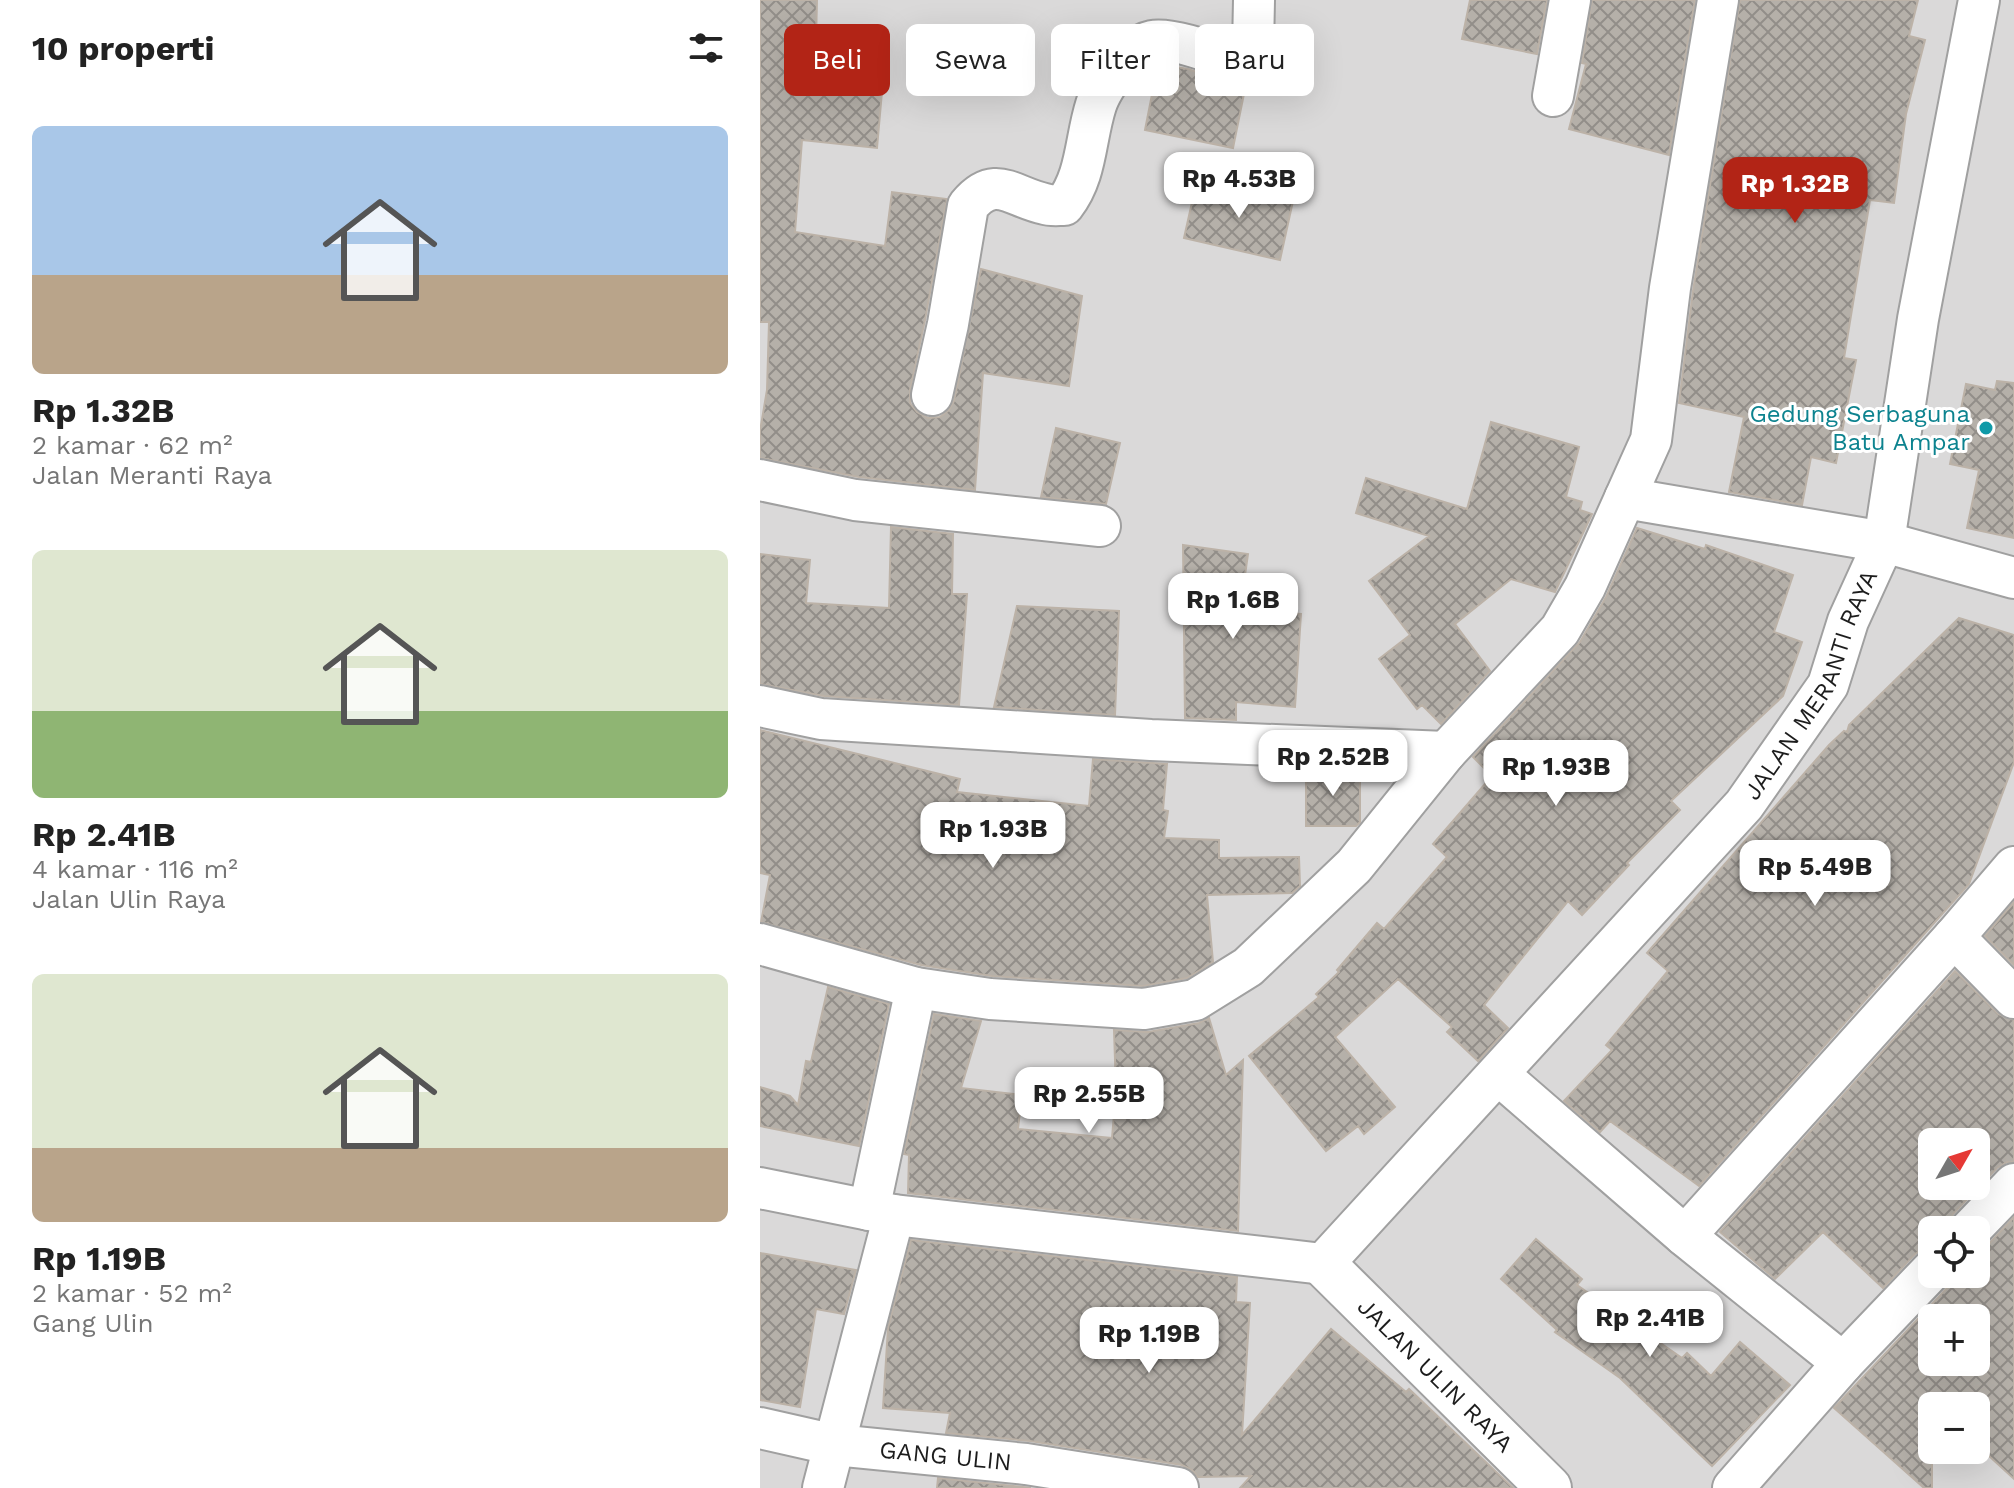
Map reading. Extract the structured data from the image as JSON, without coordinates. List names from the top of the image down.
{
  "streets": {
    "street": ["JALAN MERANTI RAYA", "JALAN ULIN RAYA", "GANG ULIN"]
  },
  "crossings": [
    ["JALAN MERANTI RAYA", "JALAN ULIN RAYA"]
  ],
  "places": ["Gedung Serbaguna Batu Ampar"],
  "north": "top right",
  "page": {
    "heading": "10 properti",
    "chip": [
      "Beli",
      "Sewa",
      "Filter",
      "Baru"
    ],
    "list": [
      {
        "name": "Rp 1.32B",
        "note": "2 kamar · 62 m² · Jalan Meranti Raya"
      },
      {
        "name": "Rp 2.41B",
        "note": "4 kamar · 116 m² · Jalan Ulin Raya"
      },
      {
        "name": "Rp 1.19B",
        "note": "2 kamar · 52 m² · Gang Ulin"
      }
    ],
    "price": [
      "Rp 4.53B",
      "Rp 1.32B",
      "Rp 1.6B",
      "Rp 2.52B",
      "Rp 1.93B",
      "Rp 1.93B",
      "Rp 5.49B",
      "Rp 2.55B",
      "Rp 2.41B",
      "Rp 1.19B"
    ],
    "map_buttons": ["+", "−"]
  }
}
